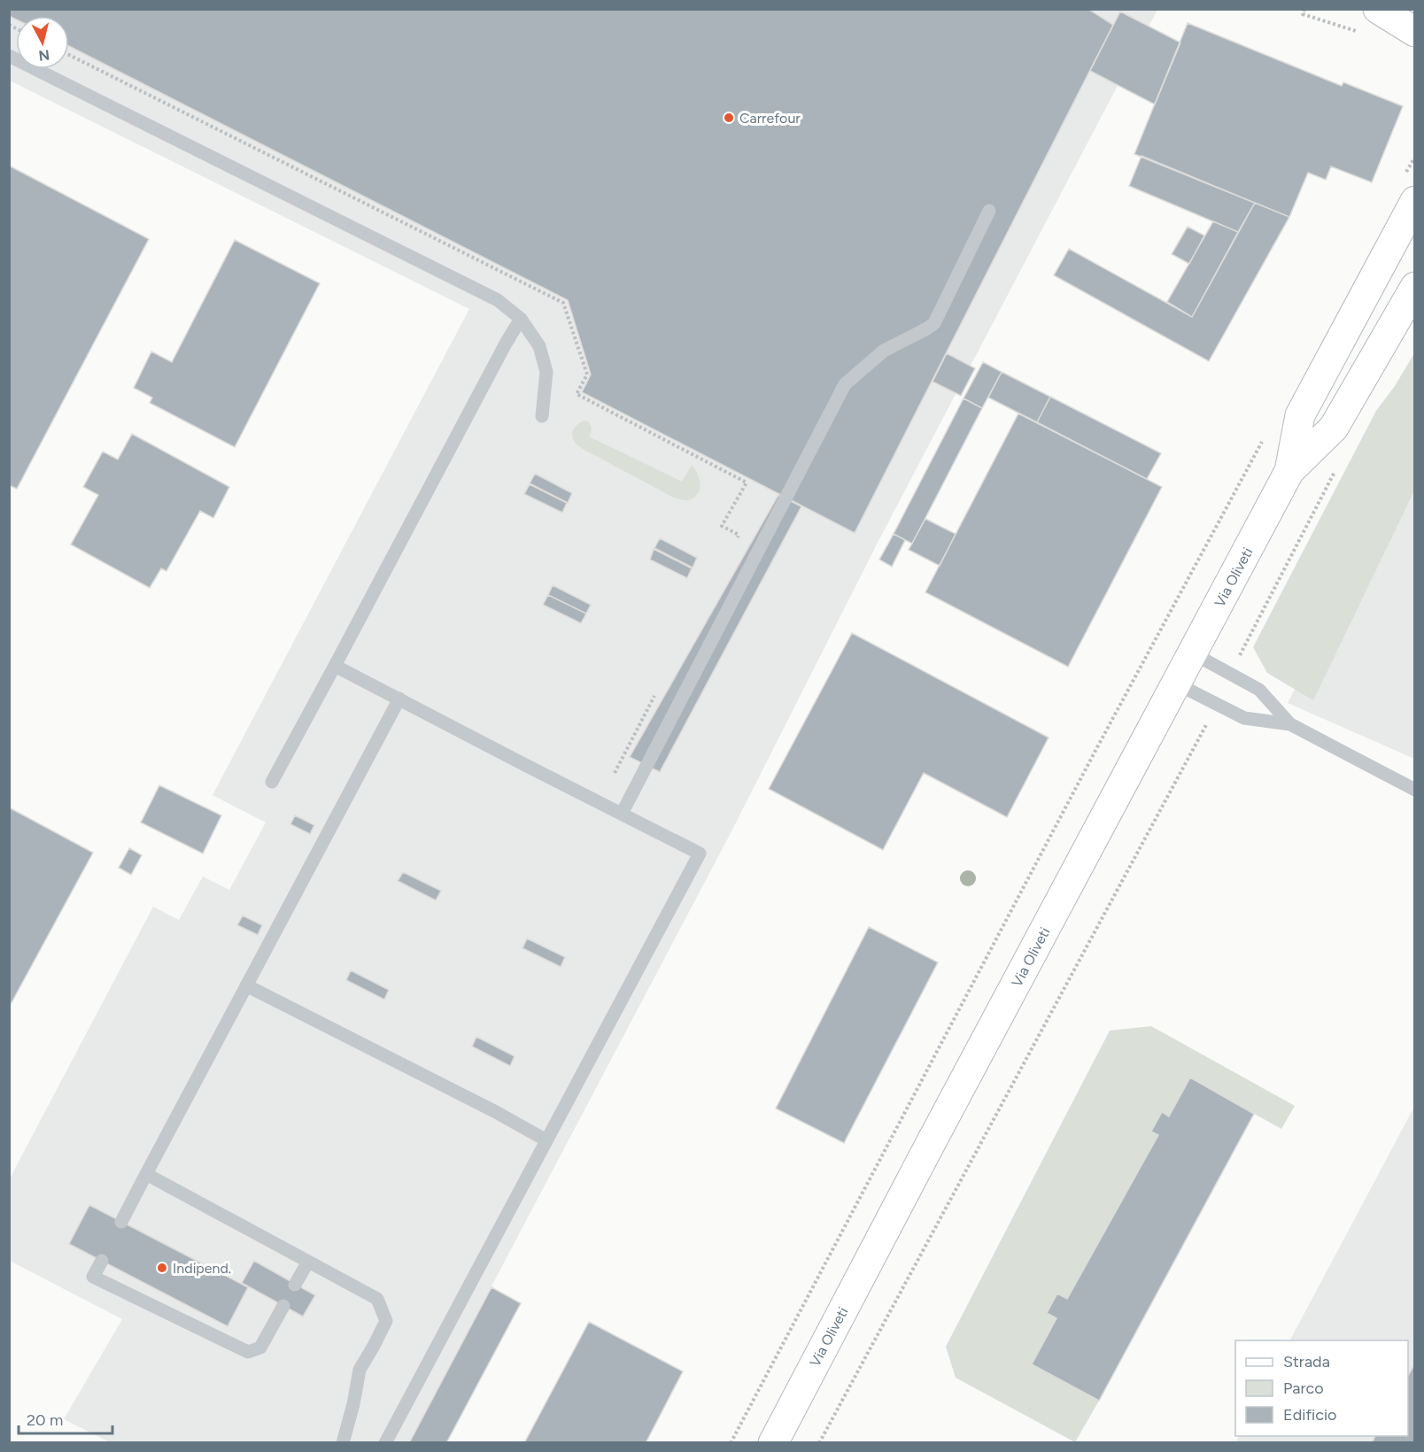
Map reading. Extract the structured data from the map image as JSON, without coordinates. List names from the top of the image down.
{
  "streets": {
    "main road": ["Via Oliveti"]
  },
  "places": ["Carrefour", "Indipend."],
  "legend": ["Strada", "Parco", "Edificio"],
  "scale_bar": "20 m",
  "north": "bottom"
}
